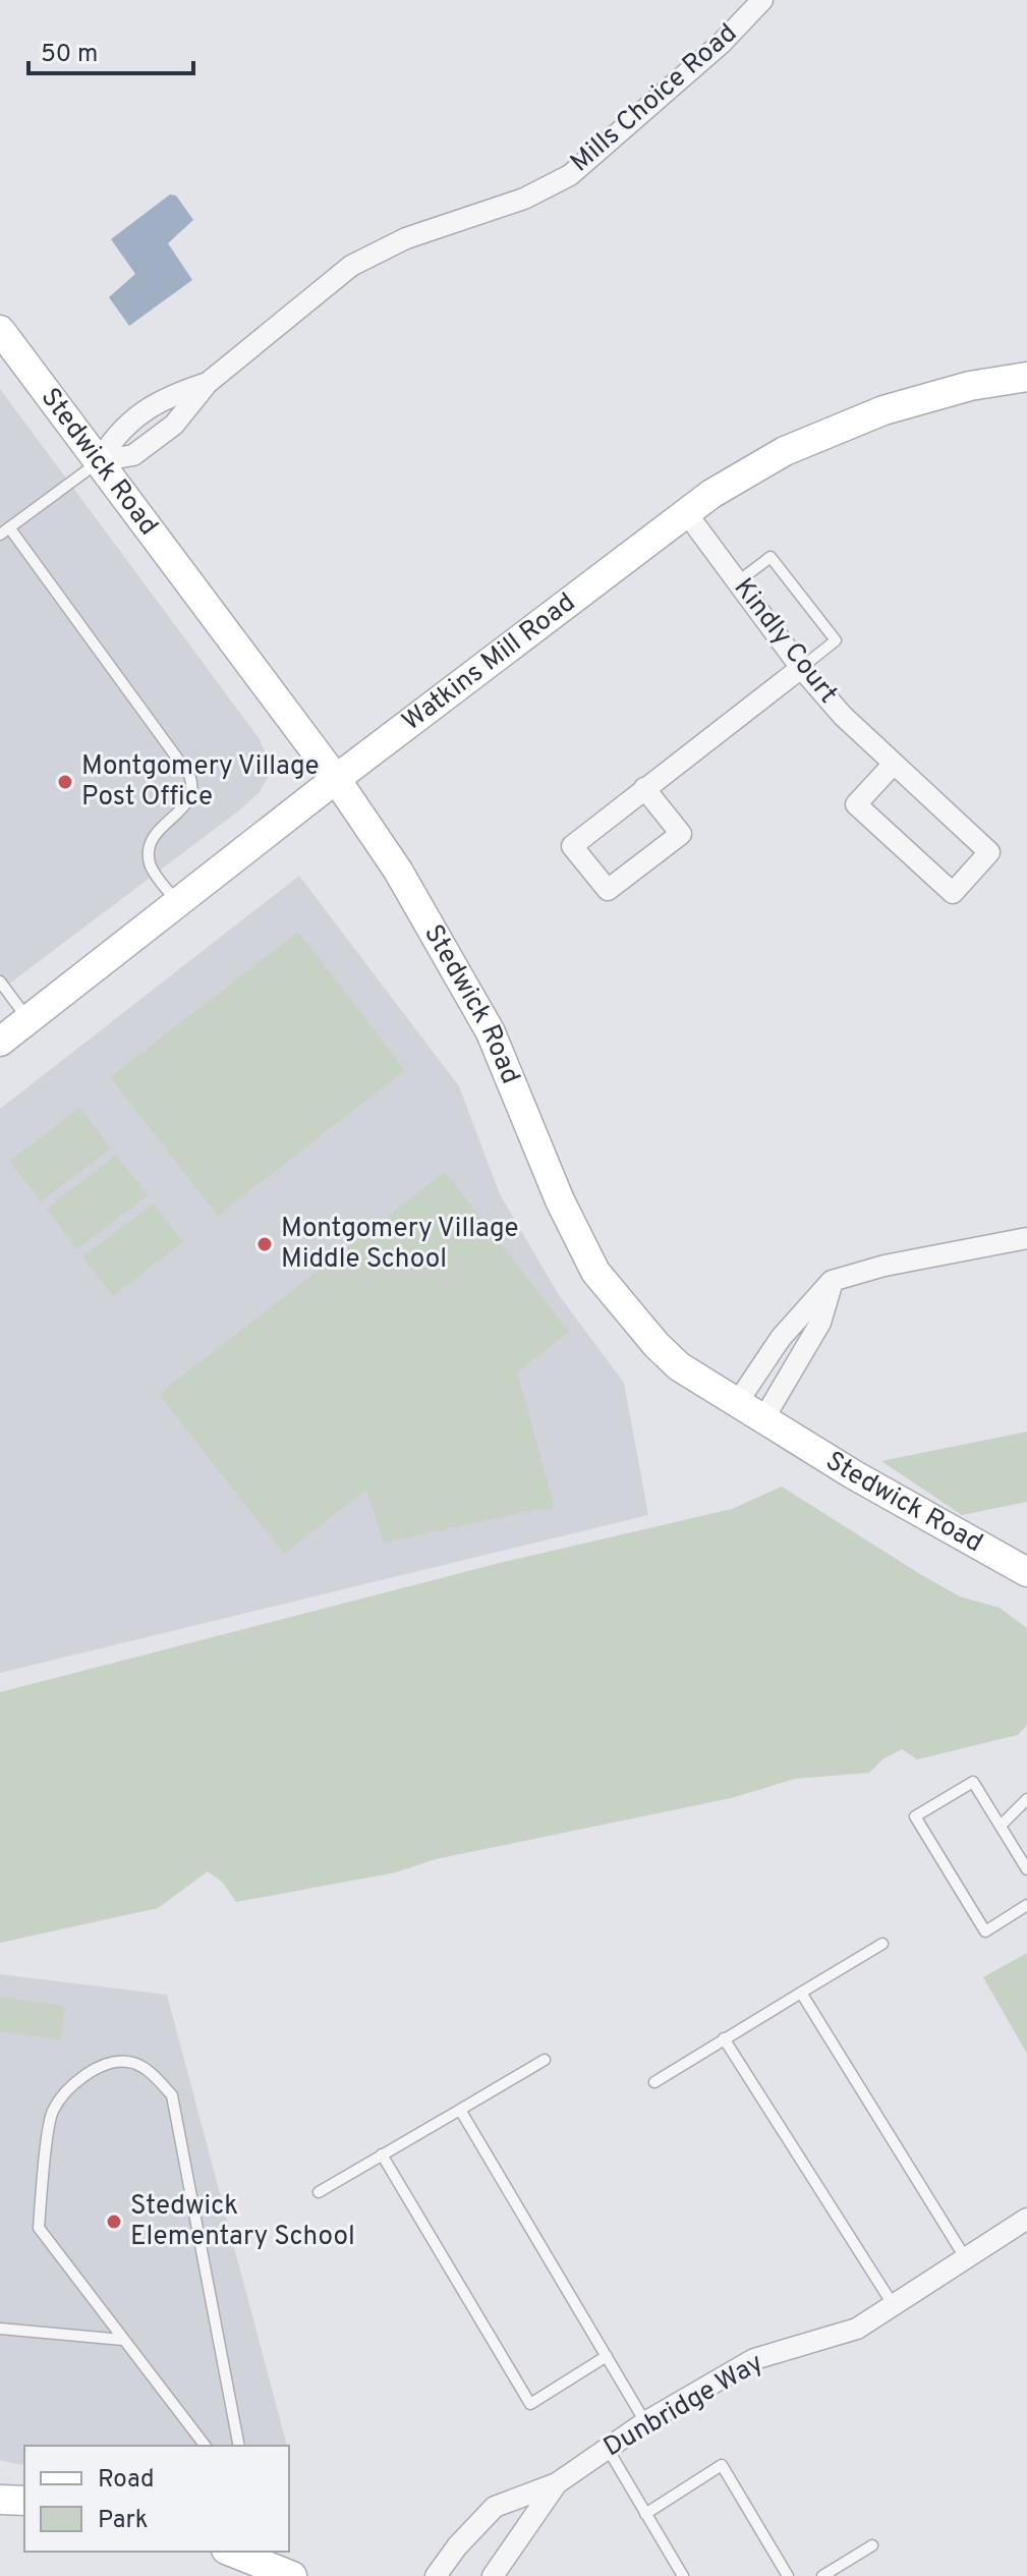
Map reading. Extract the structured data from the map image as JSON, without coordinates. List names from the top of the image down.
{
  "streets": {
    "street": [
      "Mills Choice Road",
      "Stedwick Road",
      "Kindly Court",
      "Watkins Mill Road",
      "Dunbridge Way"
    ]
  },
  "crossings": [
    ["Mills Choice Road", "Stedwick Road"],
    ["Stedwick Road", "Watkins Mill Road"],
    ["Kindly Court", "Watkins Mill Road"]
  ],
  "places": ["Montgomery Village Post Office", "Montgomery Village Middle School", "Stedwick Elementary School"],
  "legend": ["Road", "Park"],
  "scale_bar": "50 m"
}
